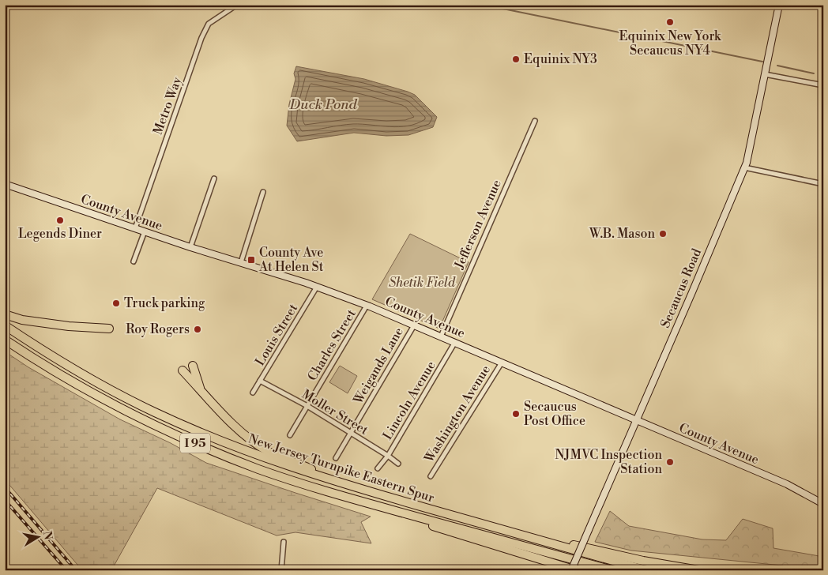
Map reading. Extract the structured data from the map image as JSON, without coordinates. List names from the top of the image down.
{
  "streets": {
    "highway": ["I 95", "New Jersey Turnpike Eastern Spur"],
    "main road": ["County Avenue", "Secaucus Road"],
    "street": [
      "Metro Way",
      "Jefferson Avenue",
      "Louis Street",
      "Charles Street",
      "Weigands Lane",
      "Lincoln Avenue",
      "Moller Street",
      "Washington Avenue"
    ]
  },
  "crossings": [
    ["Metro Way", "County Avenue"],
    ["County Avenue", "Jefferson Avenue"],
    ["County Avenue", "Secaucus Road"],
    ["County Avenue", "Louis Street"],
    ["County Avenue", "Charles Street"],
    ["County Avenue", "Weigands Lane"],
    ["County Avenue", "Lincoln Avenue"],
    ["County Avenue", "Washington Avenue"],
    ["Louis Street", "Moller Street"],
    ["Charles Street", "Moller Street"],
    ["Weigands Lane", "Moller Street"],
    ["Lincoln Avenue", "Moller Street"]
  ],
  "water": ["Duck Pond"],
  "parks": ["Shetik Field"],
  "places": {
    "other": [
      "Equinix New York Secaucus NY4",
      "Equinix NY3",
      "Legends Diner",
      "W.B. Mason",
      "Truck parking",
      "Roy Rogers",
      "Secaucus Post Office",
      "NJMVC Inspection Station"
    ],
    "transit": ["County Ave At Helen St"]
  },
  "north": "right"
}
